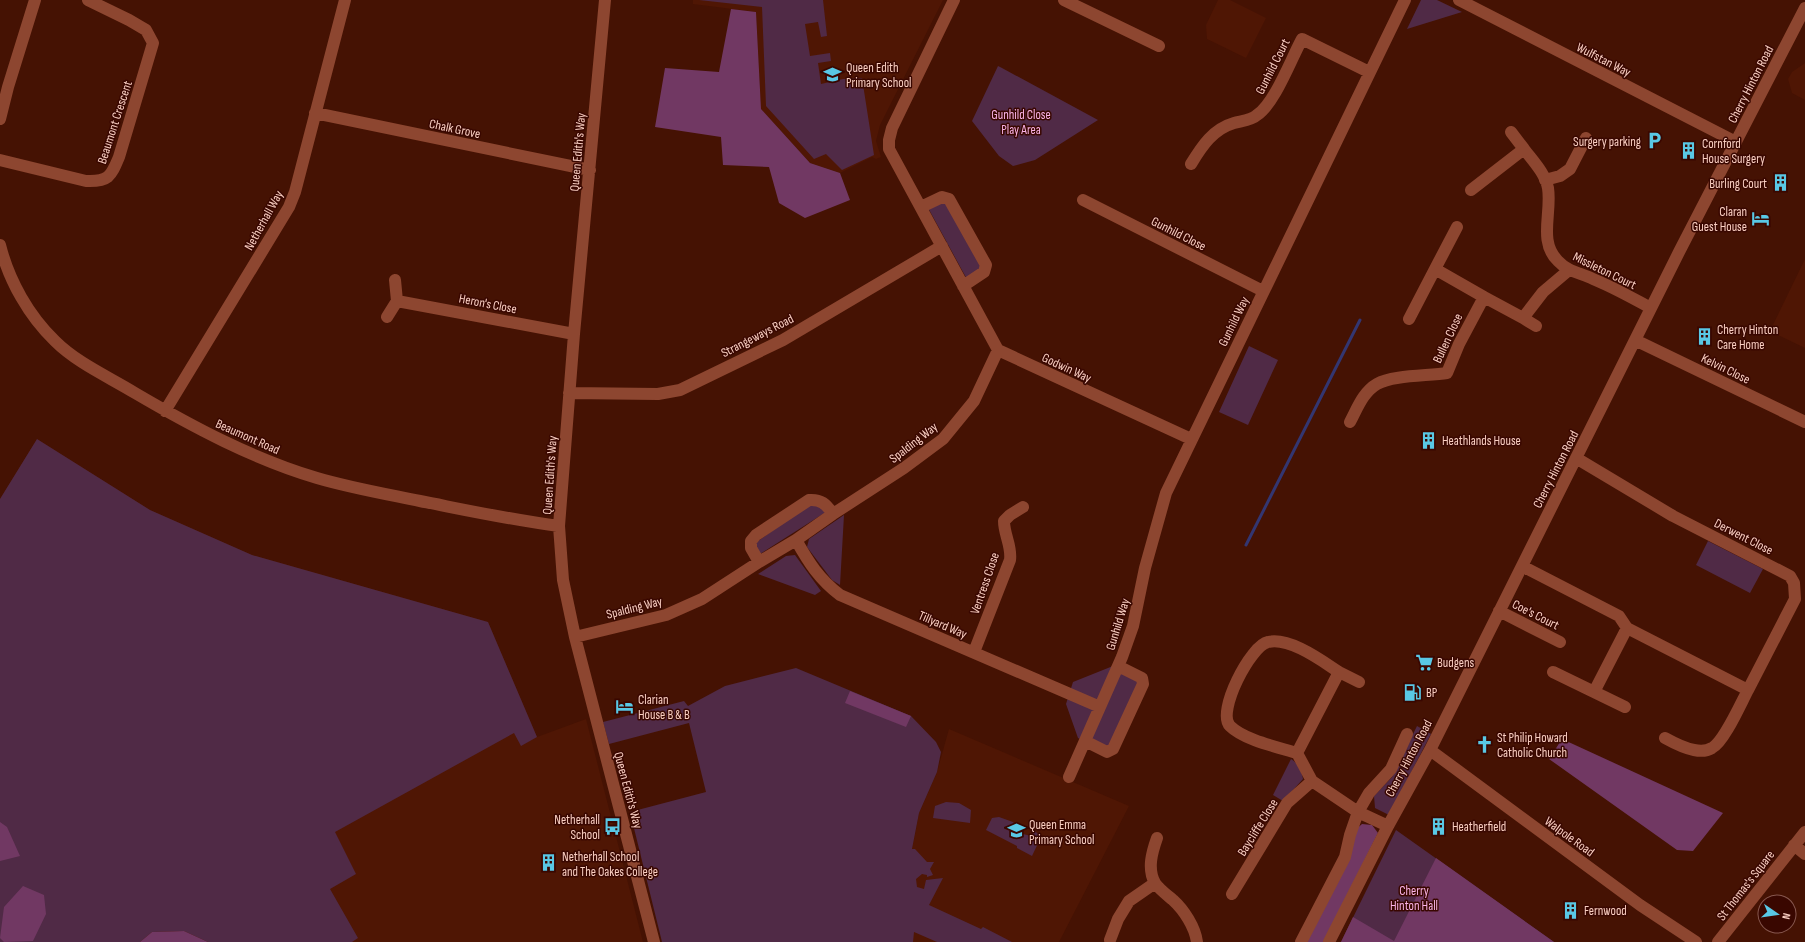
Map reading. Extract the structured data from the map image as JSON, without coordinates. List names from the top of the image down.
{
  "streets": {
    "street": [
      "Wulfstan Way",
      "Gunhild Court",
      "Cherry Hinton Road",
      "Beaumont Crescent",
      "Chalk Grove",
      "Queen Edith's Way",
      "Netherhall Way",
      "Gunhild Close",
      "Missleton Court",
      "Heron's Close",
      "Gunhild Way",
      "Strangeways Road",
      "Bullen Close",
      "Godwin Way",
      "Kelvin Close",
      "Beaumont Road",
      "Spalding Way",
      "Derwent Close",
      "Ventress Close",
      "Coe's Court",
      "Tillyard Way",
      "Baycliffe Close",
      "Walpole Road",
      "St Thomas's Square"
    ]
  },
  "crossings": [
    ["Wulfstan Way", "Cherry Hinton Road"],
    ["Gunhild Court", "Gunhild Way"],
    ["Cherry Hinton Road", "Missleton Court"],
    ["Cherry Hinton Road", "Kelvin Close"],
    ["Cherry Hinton Road", "Derwent Close"],
    ["Cherry Hinton Road", "Coe's Court"],
    ["Cherry Hinton Road", "Walpole Road"],
    ["Chalk Grove", "Queen Edith's Way"],
    ["Chalk Grove", "Netherhall Way"],
    ["Queen Edith's Way", "Heron's Close"],
    ["Queen Edith's Way", "Strangeways Road"],
    ["Queen Edith's Way", "Beaumont Road"],
    ["Queen Edith's Way", "Spalding Way"],
    ["Netherhall Way", "Beaumont Road"],
    ["Gunhild Close", "Gunhild Way"],
    ["Gunhild Way", "Godwin Way"],
    ["Gunhild Way", "Tillyard Way"],
    ["Godwin Way", "Spalding Way"],
    ["Spalding Way", "Tillyard Way"],
    ["Ventress Close", "Tillyard Way"]
  ],
  "parks": ["Gunhild Close Play Area", "Cherry Hinton Hall"],
  "places": {
    "school or university": ["Queen Edith Primary School", "Queen Emma Primary School"],
    "parking": ["Surgery parking"],
    "building": [
      "Cornford House Surgery",
      "Burling Court",
      "Cherry Hinton Care Home",
      "Heathlands House",
      "Heatherfield",
      "Netherhall School and The Oakes College",
      "Fernwood"
    ],
    "hotel": ["Claran Guest House", "Clarian House B & B"],
    "supermarket": ["Budgens"],
    "fuel station": ["BP"],
    "church": ["St Philip Howard Catholic Church"],
    "bus stop": ["Netherhall School"]
  },
  "north": "right"
}
